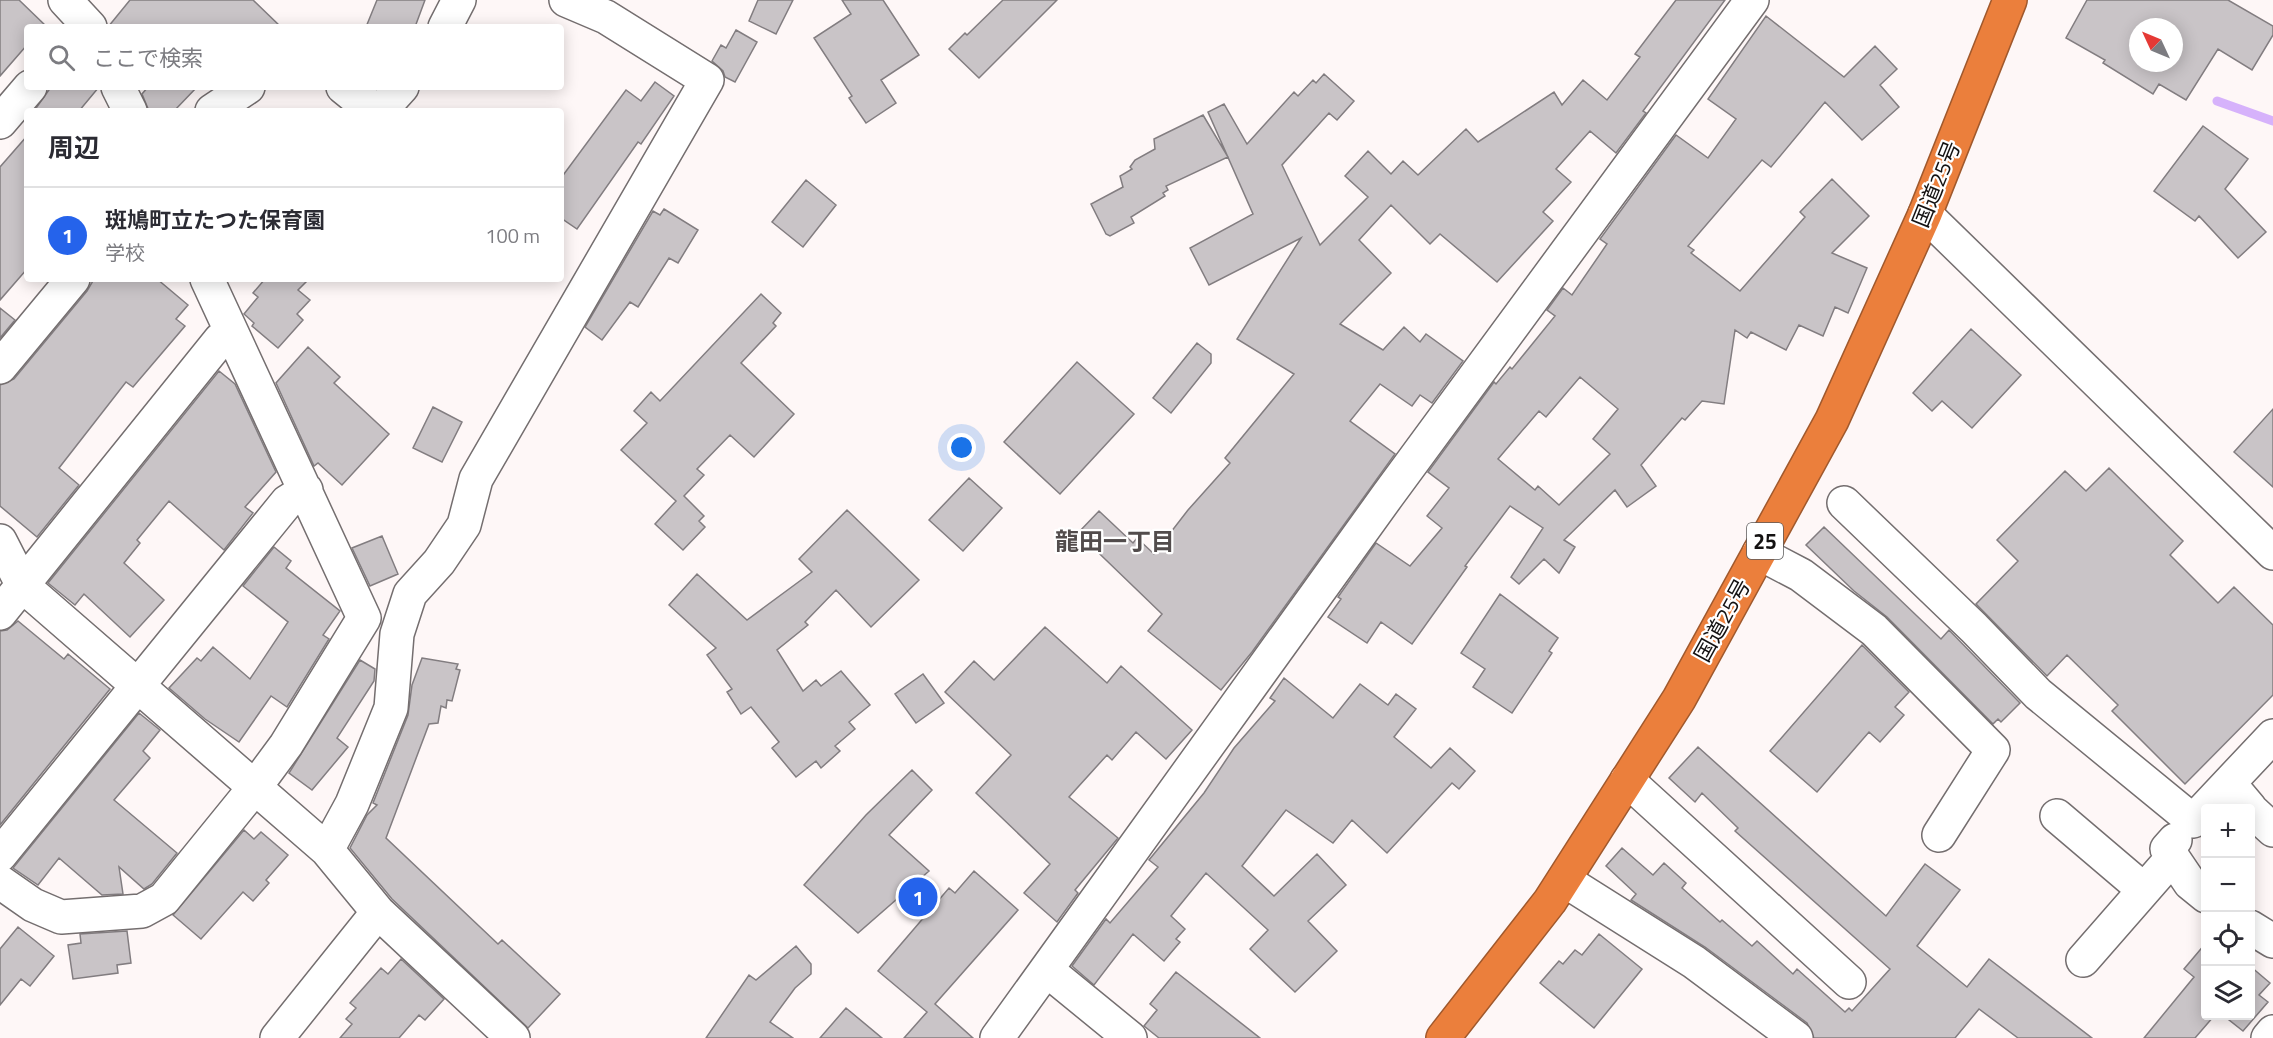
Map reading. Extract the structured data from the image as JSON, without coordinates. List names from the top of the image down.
{
  "streets": {
    "highway": ["国道25号", "25"]
  },
  "districts": ["龍田一丁目"],
  "north": "top left",
  "page": {
    "search": "ここで検索",
    "heading": "周辺",
    "list": [
      {
        "mark": "1",
        "name": "斑鳩町立たつた保育園",
        "note": "学校",
        "value": "100 m"
      }
    ],
    "map_buttons": ["+", "−"],
    "pins": "1"
  }
}
